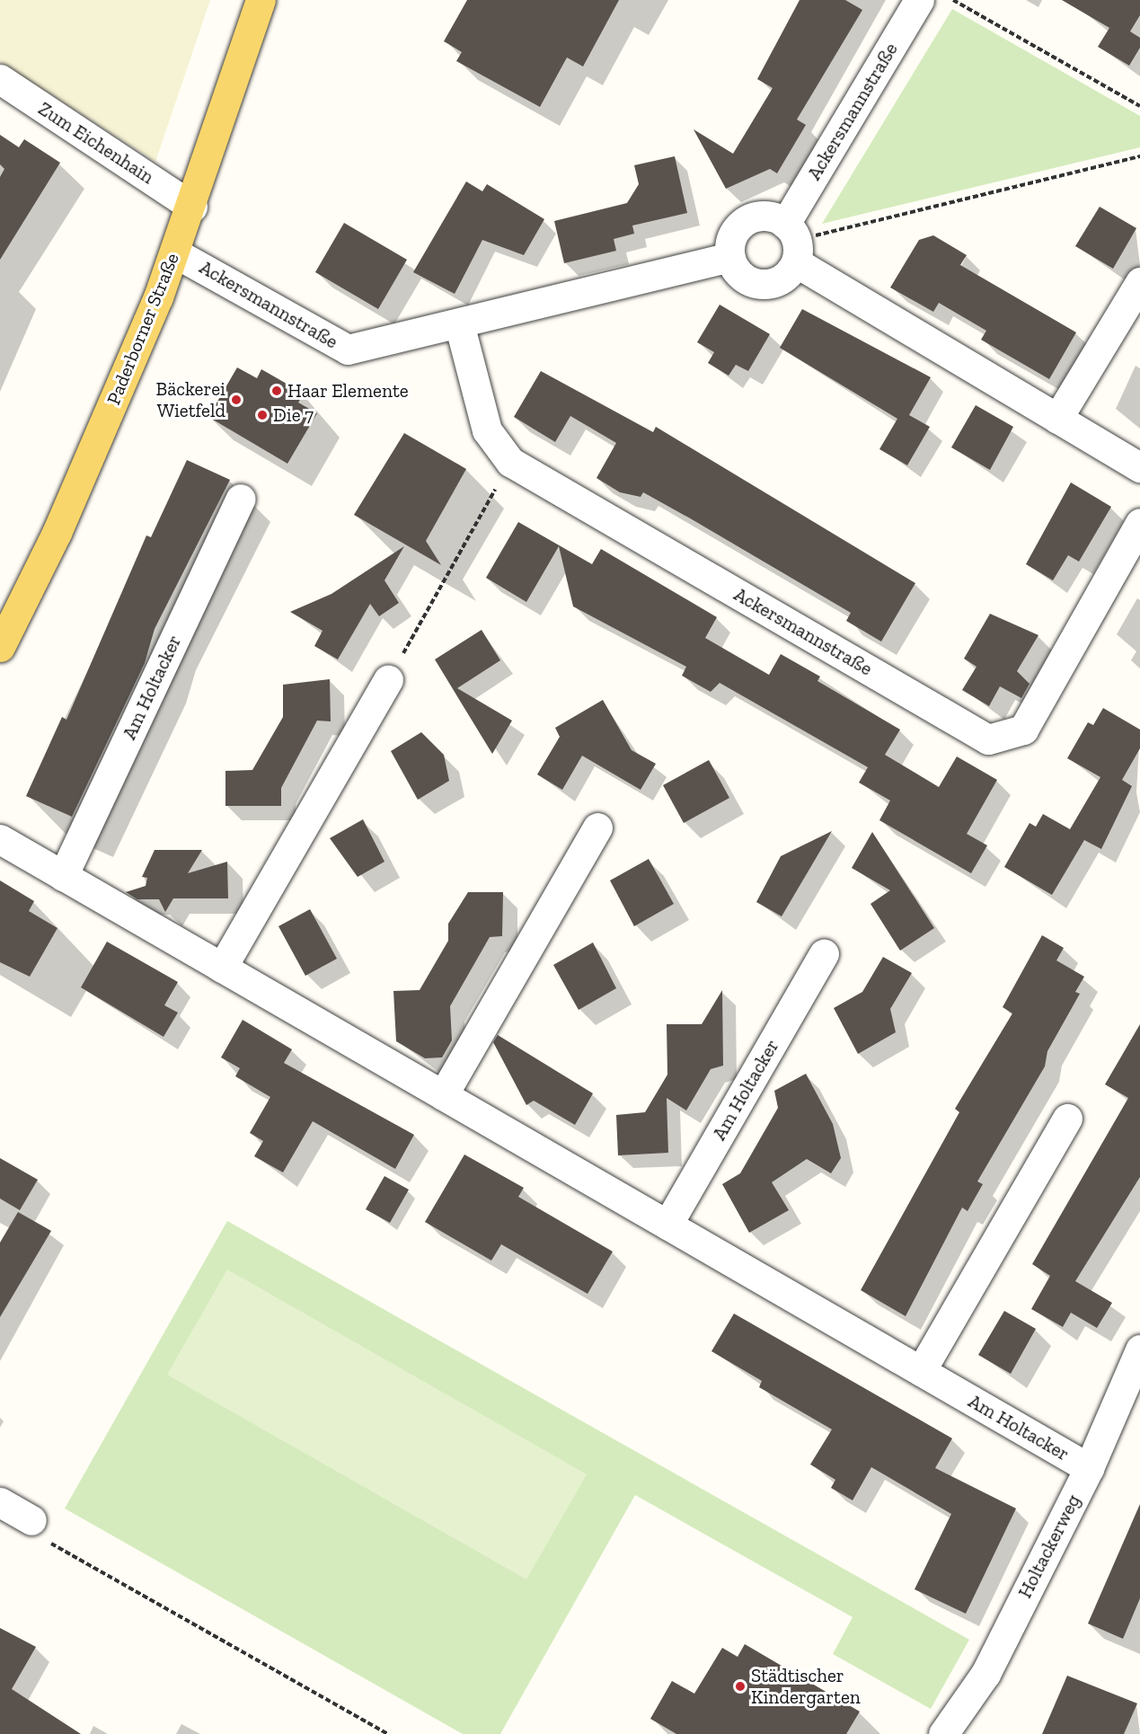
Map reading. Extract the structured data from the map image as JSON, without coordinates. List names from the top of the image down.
{
  "streets": {
    "main road": ["Paderborner Straße"],
    "street": [
      "Ackersmannstraße",
      "Zum Eichenhain",
      "Am Holtacker",
      "Holtackerweg"
    ]
  },
  "crossings": [
    ["Ackersmannstraße", "Paderborner Straße"],
    ["Zum Eichenhain", "Paderborner Straße"],
    ["Am Holtacker", "Holtackerweg"]
  ],
  "places": [
    "Haar Elemente",
    "Bäckerei Wietfeld",
    "Die 7",
    "Städtischer Kindergarten"
  ]
}
